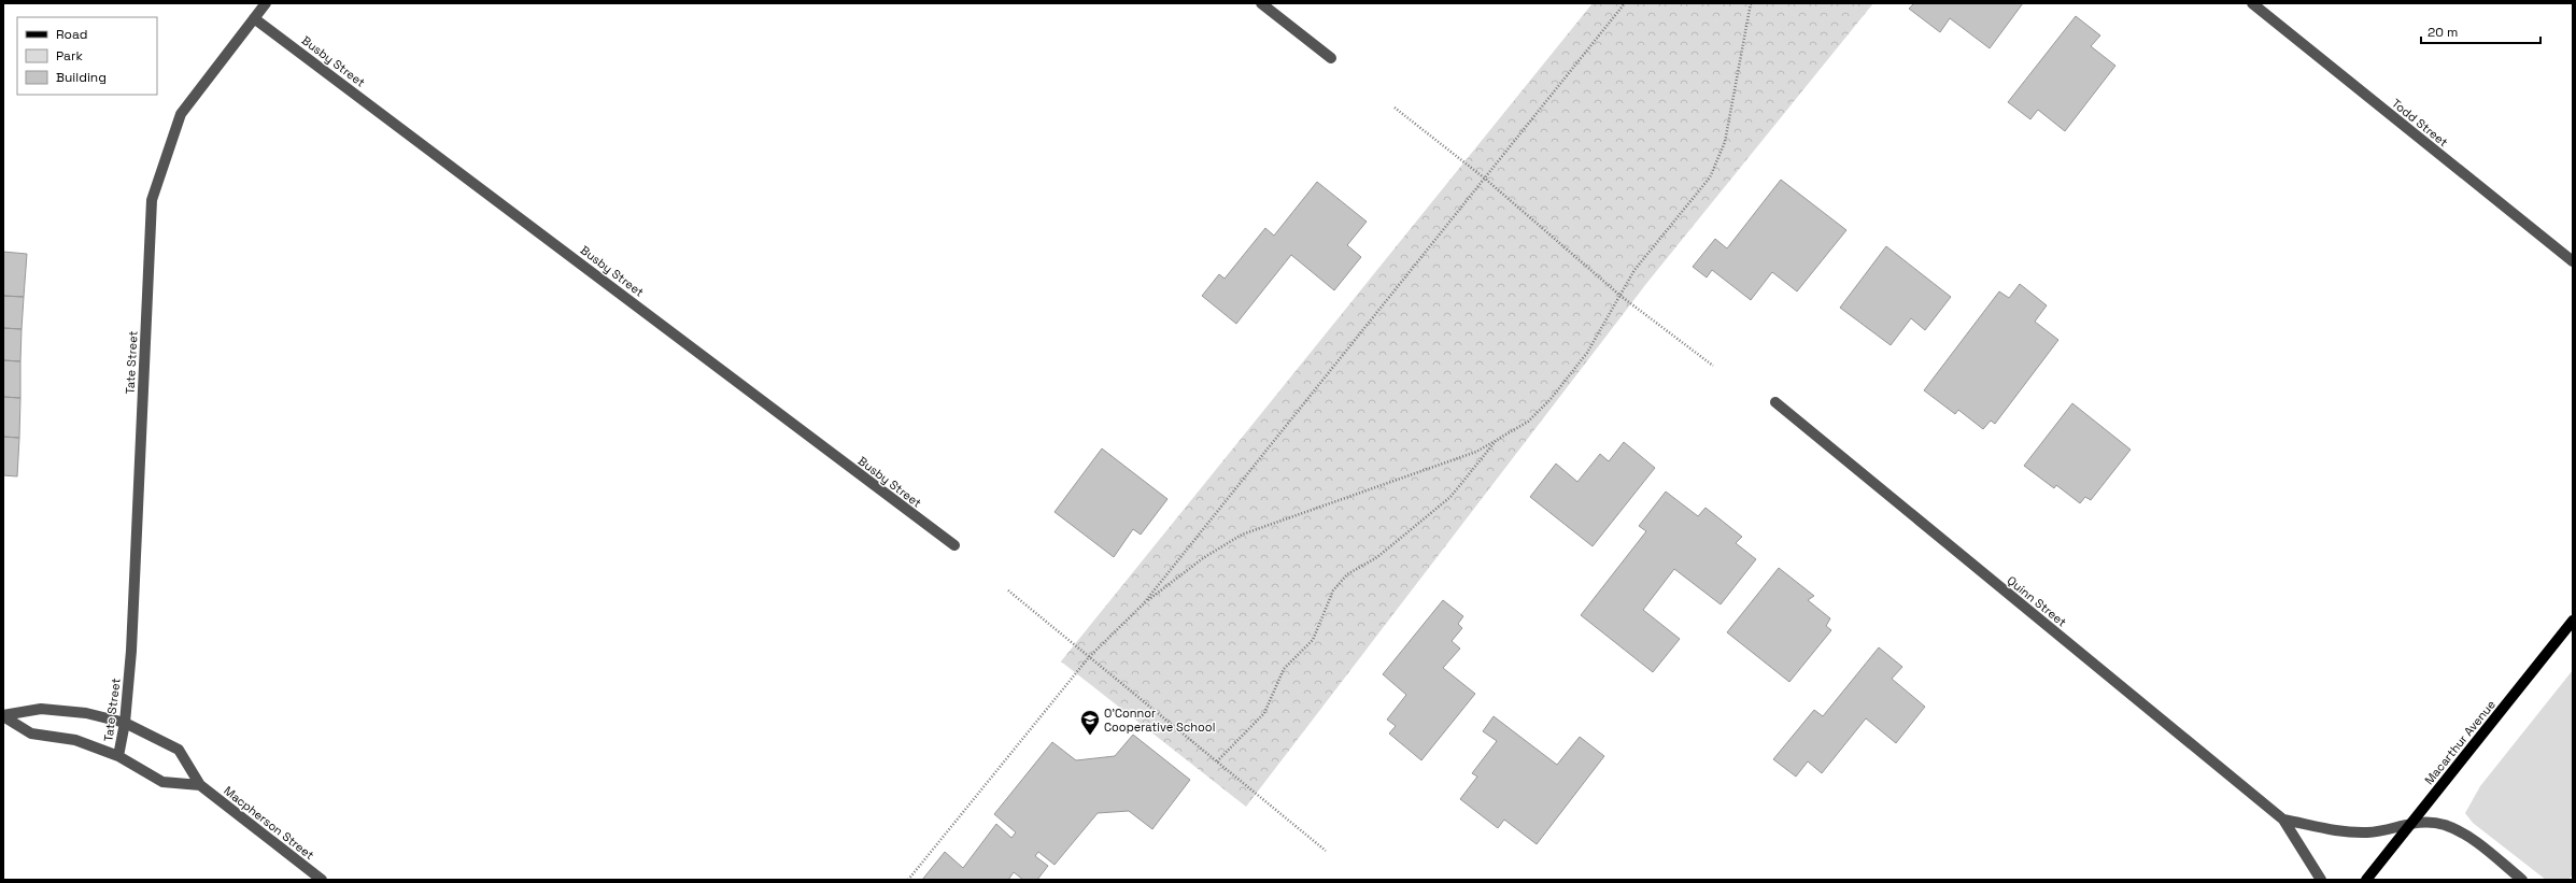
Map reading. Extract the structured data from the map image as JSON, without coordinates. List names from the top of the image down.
{
  "streets": {
    "main road": ["Macarthur Avenue"],
    "street": [
      "Busby Street",
      "Todd Street",
      "Tate Street",
      "Quinn Street",
      "Macpherson Street"
    ]
  },
  "crossings": [
    ["Busby Street", "Tate Street"],
    ["Tate Street", "Macpherson Street"],
    ["Quinn Street", "Macarthur Avenue"]
  ],
  "places": {
    "school or university": ["O'Connor Cooperative School"]
  },
  "legend": ["Road", "Park", "Building"],
  "scale_bar": "20 m"
}
